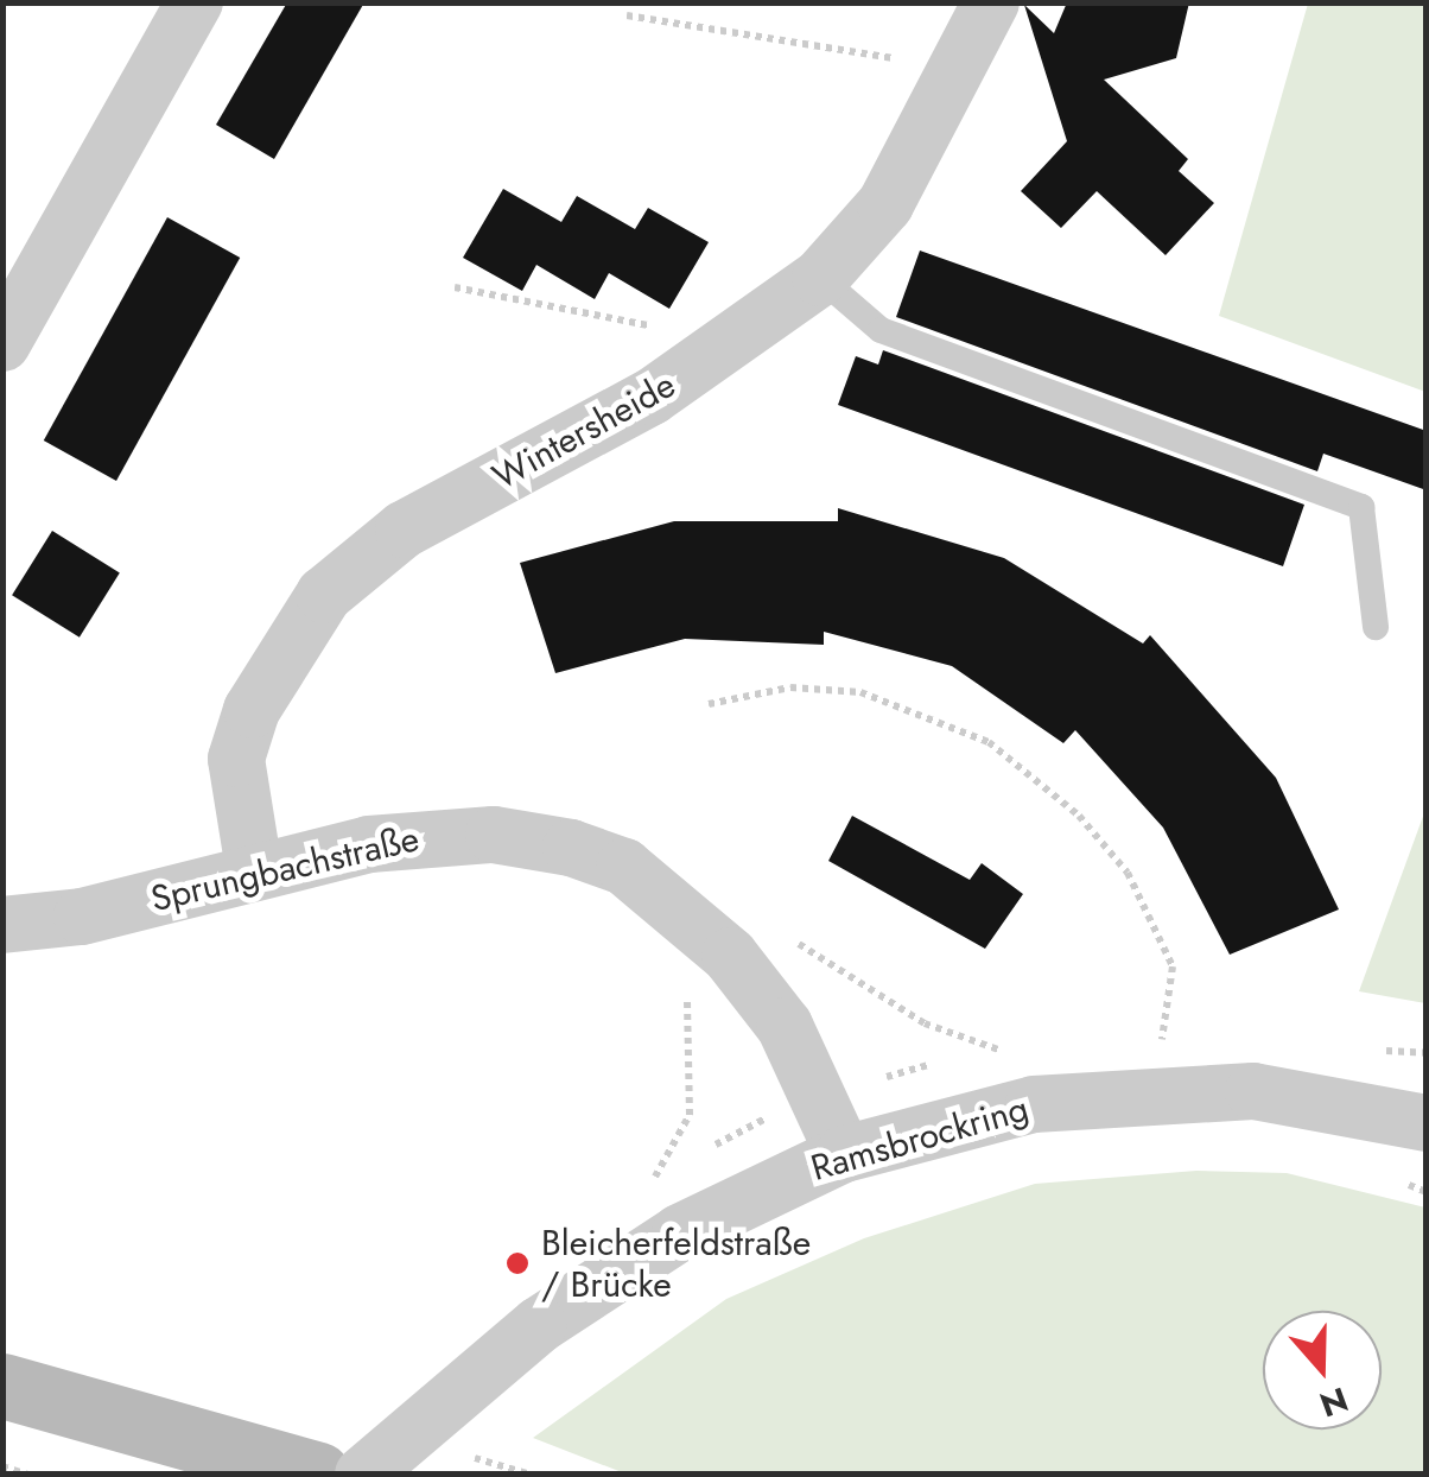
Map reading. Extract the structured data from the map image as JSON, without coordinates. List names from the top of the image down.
{
  "streets": {
    "street": ["Wintersheide", "Sprungbachstraße", "Ramsbrockring"]
  },
  "crossings": [
    ["Wintersheide", "Sprungbachstraße"],
    ["Sprungbachstraße", "Ramsbrockring"]
  ],
  "places": ["Bleicherfeldstraße / Brücke"],
  "north": "bottom"
}
